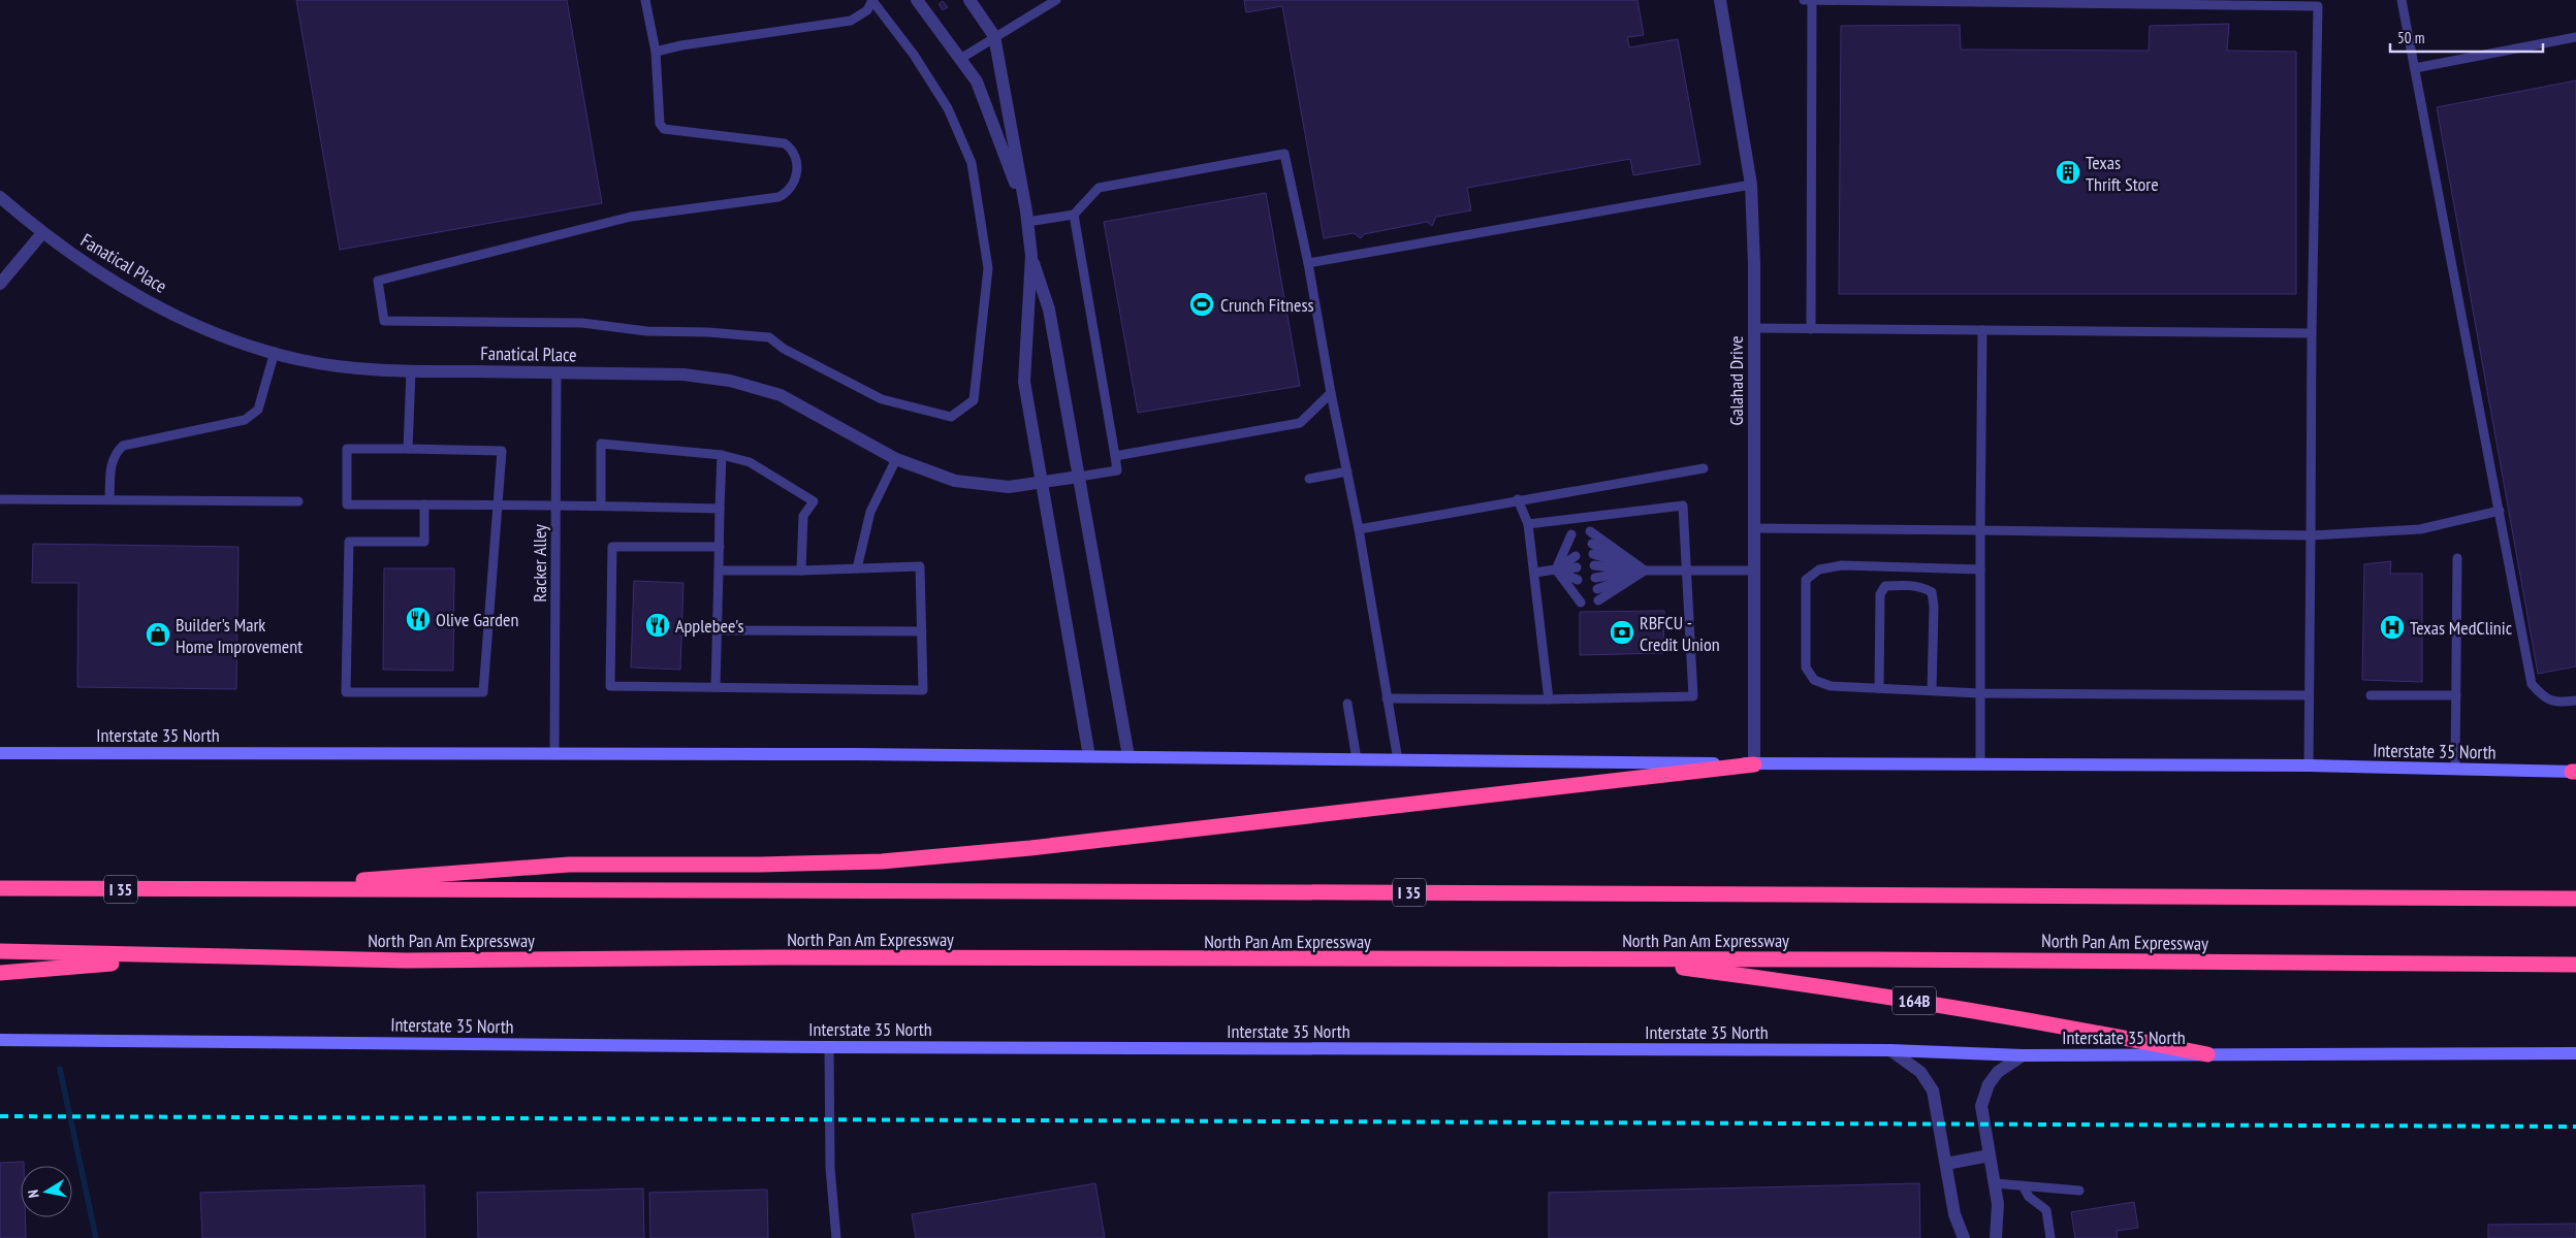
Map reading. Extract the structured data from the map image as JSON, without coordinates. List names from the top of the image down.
{
  "streets": {
    "highway": ["I 35", "North Pan Am Expressway", "164B"],
    "main road": ["Interstate 35 North"],
    "street": ["Fanatical Place", "Galahad Drive"],
    "lane": ["Racker Alley"]
  },
  "crossings": [
    ["Fanatical Place", "Racker Alley"],
    ["Galahad Drive", "Interstate 35 North"],
    ["Racker Alley", "Interstate 35 North"],
    ["Interstate 35 North", "164B"],
    ["North Pan Am Expressway", "164B"]
  ],
  "places": {
    "building": ["Texas Thrift Store"],
    "sports": ["Crunch Fitness"],
    "restaurant": ["Olive Garden", "Applebee's"],
    "hospital": ["Texas MedClinic"],
    "bank": ["RBFCU - Credit Union"],
    "shop": ["Builder's Mark Home Improvement"]
  },
  "scale_bar": "50 m",
  "north": "left"
}
